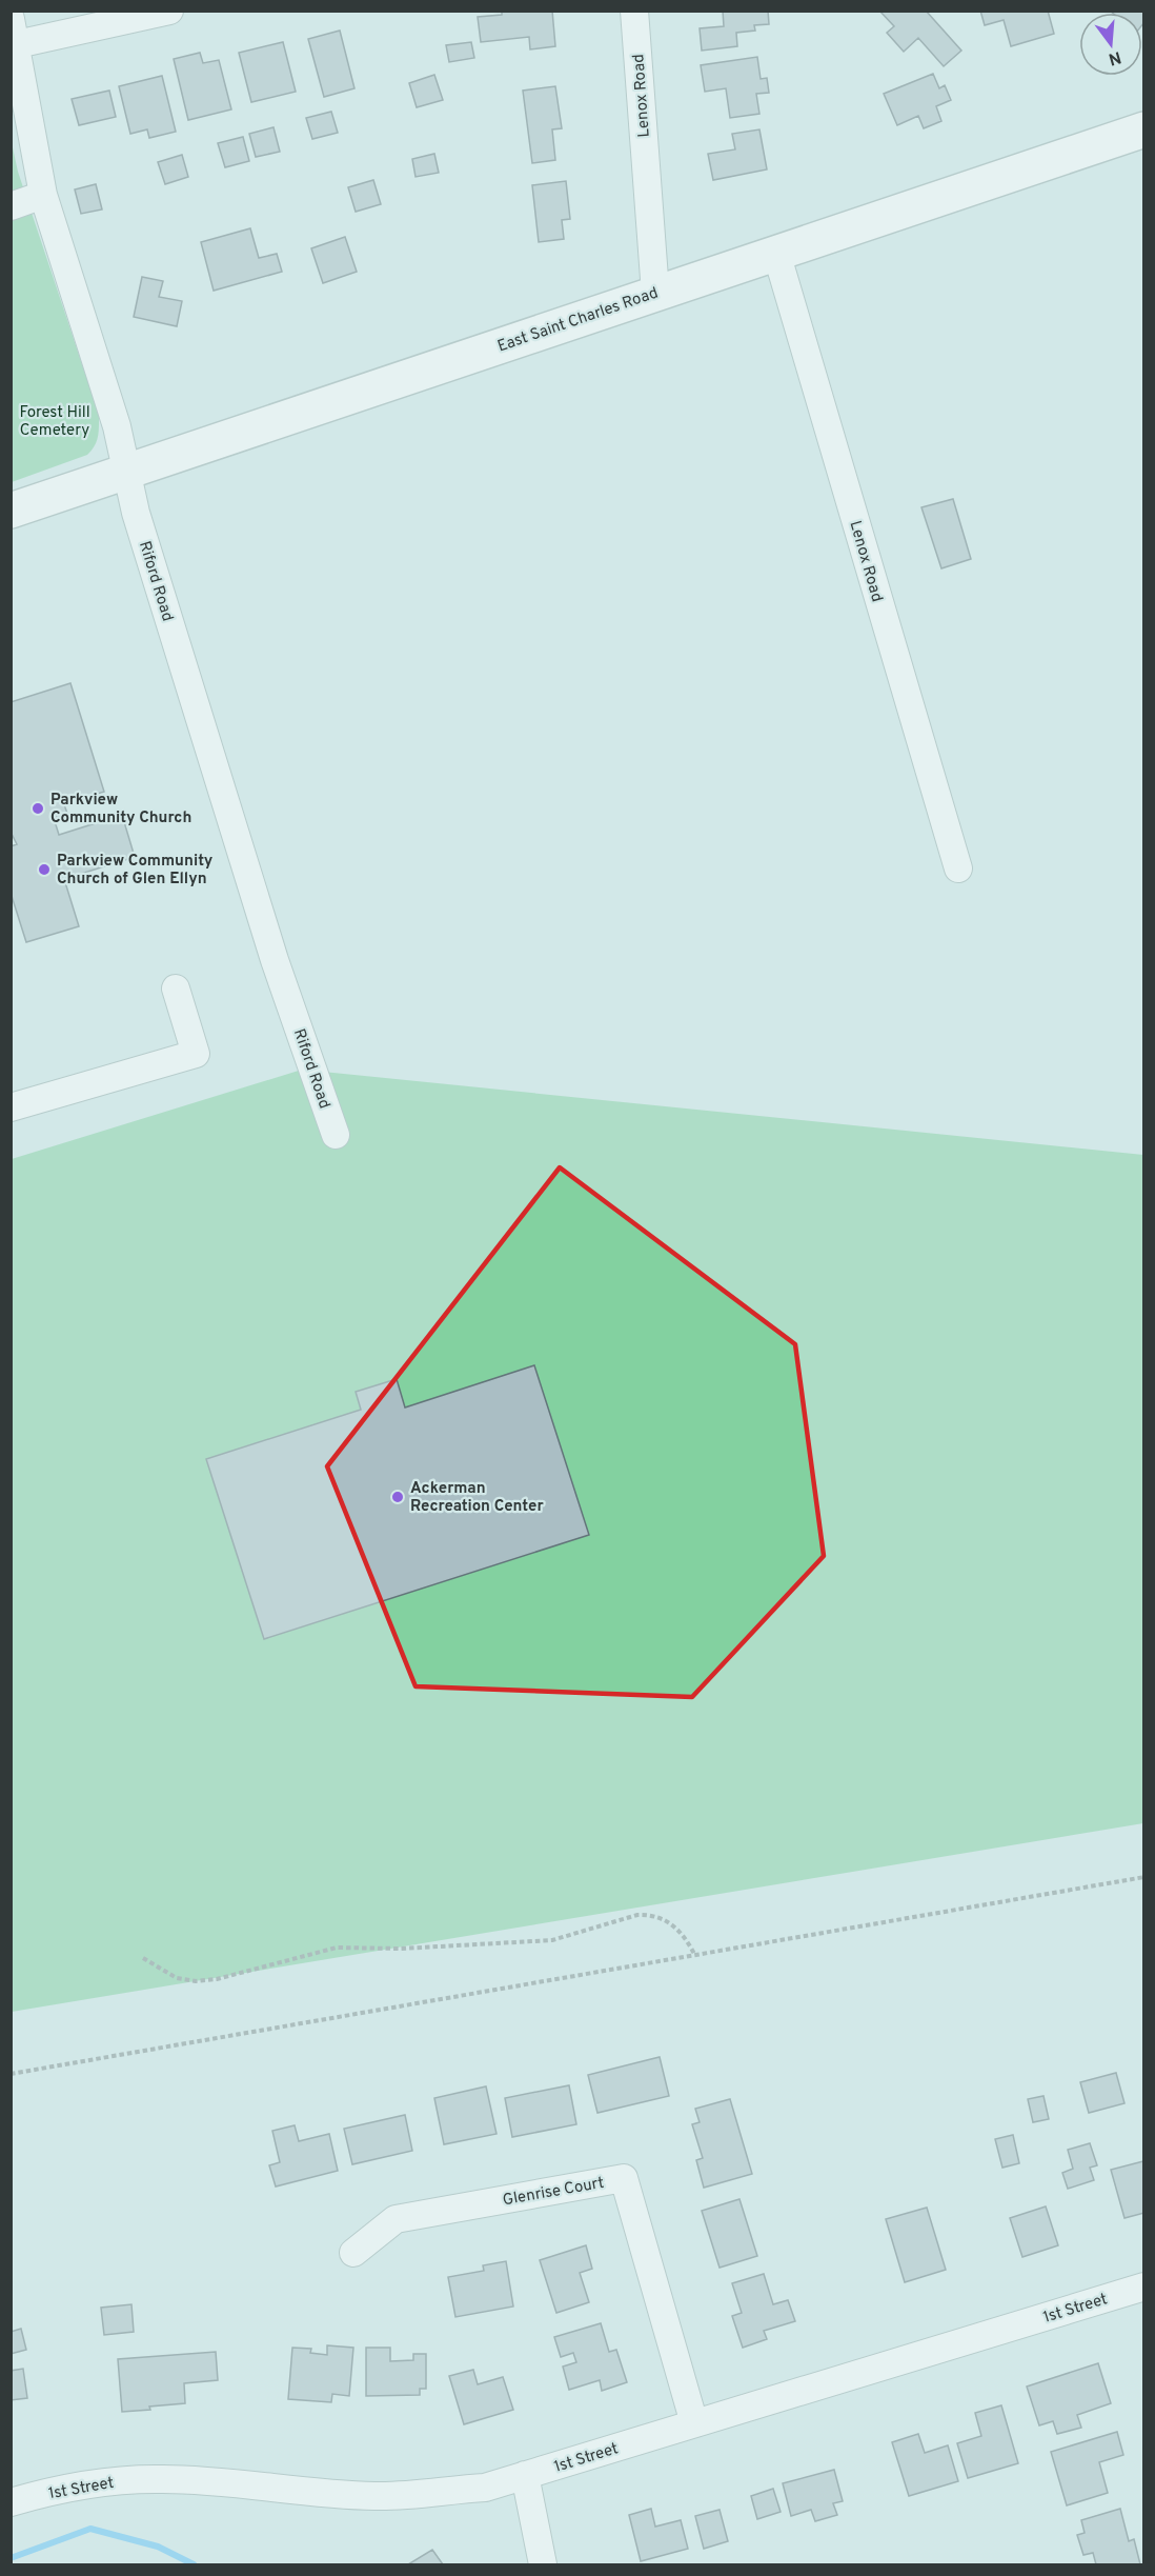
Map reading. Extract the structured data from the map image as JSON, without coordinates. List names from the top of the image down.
{
  "streets": {
    "main road": ["East Saint Charles Road"],
    "street": [
      "Lenox Road",
      "Riford Road",
      "Glenrise Court",
      "1st Street"
    ]
  },
  "crossings": [
    ["Lenox Road", "East Saint Charles Road"],
    ["East Saint Charles Road", "Riford Road"],
    ["Glenrise Court", "1st Street"]
  ],
  "parks": ["Forest Hill Cemetery"],
  "places": ["Parkview Community Church", "Parkview Community Church of Glen Ellyn", "Ackerman Recreation Center"],
  "north": "bottom"
}
